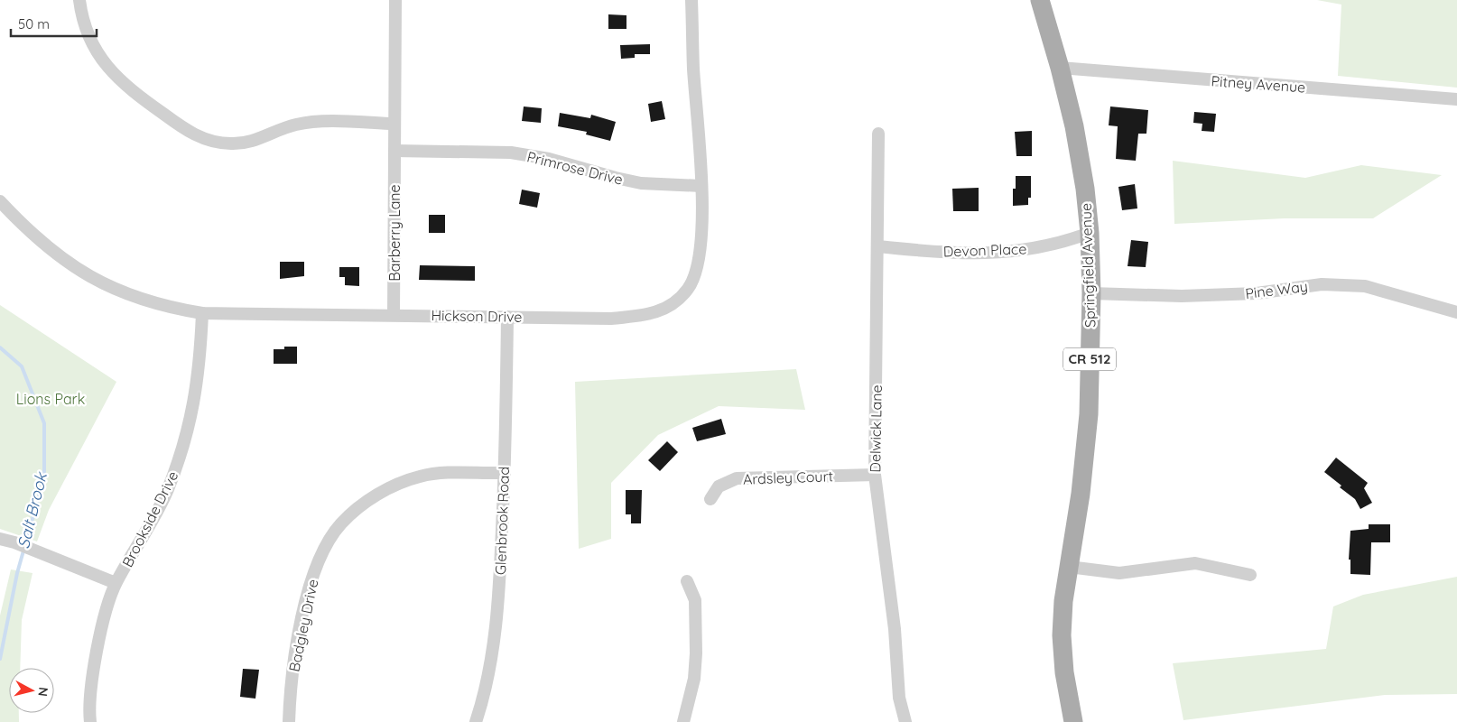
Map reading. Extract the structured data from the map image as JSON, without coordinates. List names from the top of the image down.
{
  "streets": {
    "main road": ["Springfield Avenue", "CR 512"],
    "street": [
      "Pitney Avenue",
      "Primrose Drive",
      "Barberry Lane",
      "Devon Place",
      "Pine Way",
      "Hickson Drive",
      "Delwick Lane",
      "Ardsley Court",
      "Brookside Drive",
      "Glenbrook Road",
      "Badgley Drive"
    ]
  },
  "crossings": [
    ["Pitney Avenue", "Springfield Avenue"],
    ["Primrose Drive", "Barberry Lane"],
    ["Primrose Drive", "Hickson Drive"],
    ["Barberry Lane", "Hickson Drive"],
    ["Devon Place", "Springfield Avenue"],
    ["Devon Place", "Delwick Lane"],
    ["Springfield Avenue", "Pine Way"],
    ["Hickson Drive", "Brookside Drive"],
    ["Hickson Drive", "Glenbrook Road"],
    ["Delwick Lane", "Ardsley Court"],
    ["Glenbrook Road", "Badgley Drive"]
  ],
  "water": ["Salt Brook"],
  "parks": ["Lions Park"],
  "scale_bar": "50 m",
  "north": "right"
}
